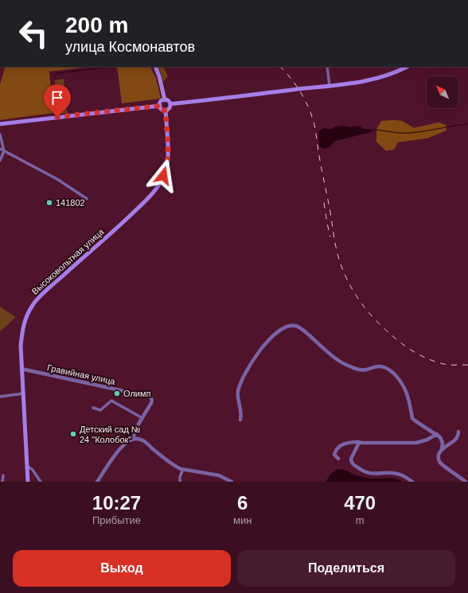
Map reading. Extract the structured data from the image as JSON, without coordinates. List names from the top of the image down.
{
  "streets": {
    "main road": ["Высоковольтная улица"],
    "street": ["Гравийная улица"]
  },
  "crossings": [
    ["Высоковольтная улица", "Гравийная улица"]
  ],
  "places": ["141802", "Олимп", "Детский сад № 24 \"Колобок\""],
  "north": "top left",
  "page": {
    "turn": ["200 m", "улица Космонавтов"],
    "eta": [
      "10:27",
      "Прибытие",
      "6",
      "мин",
      "470",
      "m"
    ],
    "buttons": ["Выход", "Поделиться"]
  }
}
